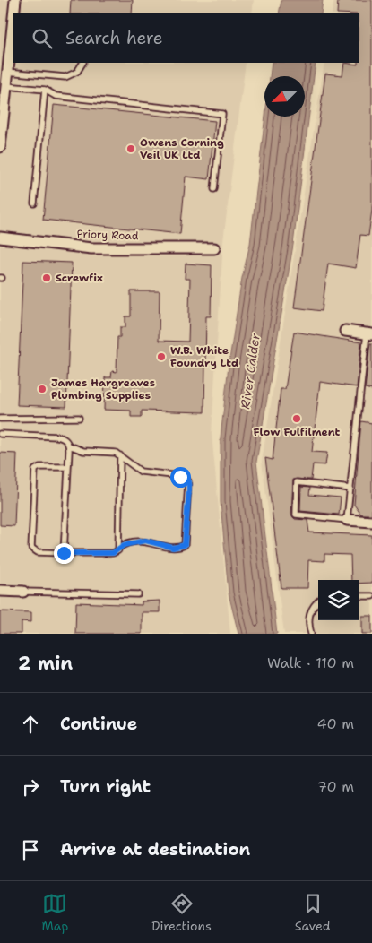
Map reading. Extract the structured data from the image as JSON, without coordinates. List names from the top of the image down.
{
  "streets": {
    "street": ["Priory Road"]
  },
  "water": ["River Calder"],
  "places": [
    "Owens Corning Veil UK Ltd",
    "Screwfix",
    "W.B. White Foundry Ltd",
    "James Hargreaves Plumbing Supplies",
    "Flow Fulfilment"
  ],
  "north": "bottom left",
  "page": {
    "search": "Search here",
    "heading": ["2 min", "Walk · 110 m"],
    "list": [
      ["Continue", "40 m"],
      ["Turn right", "70 m"],
      "Arrive at destination"
    ],
    "nav": ["Map", "Directions", "Saved"]
  }
}
